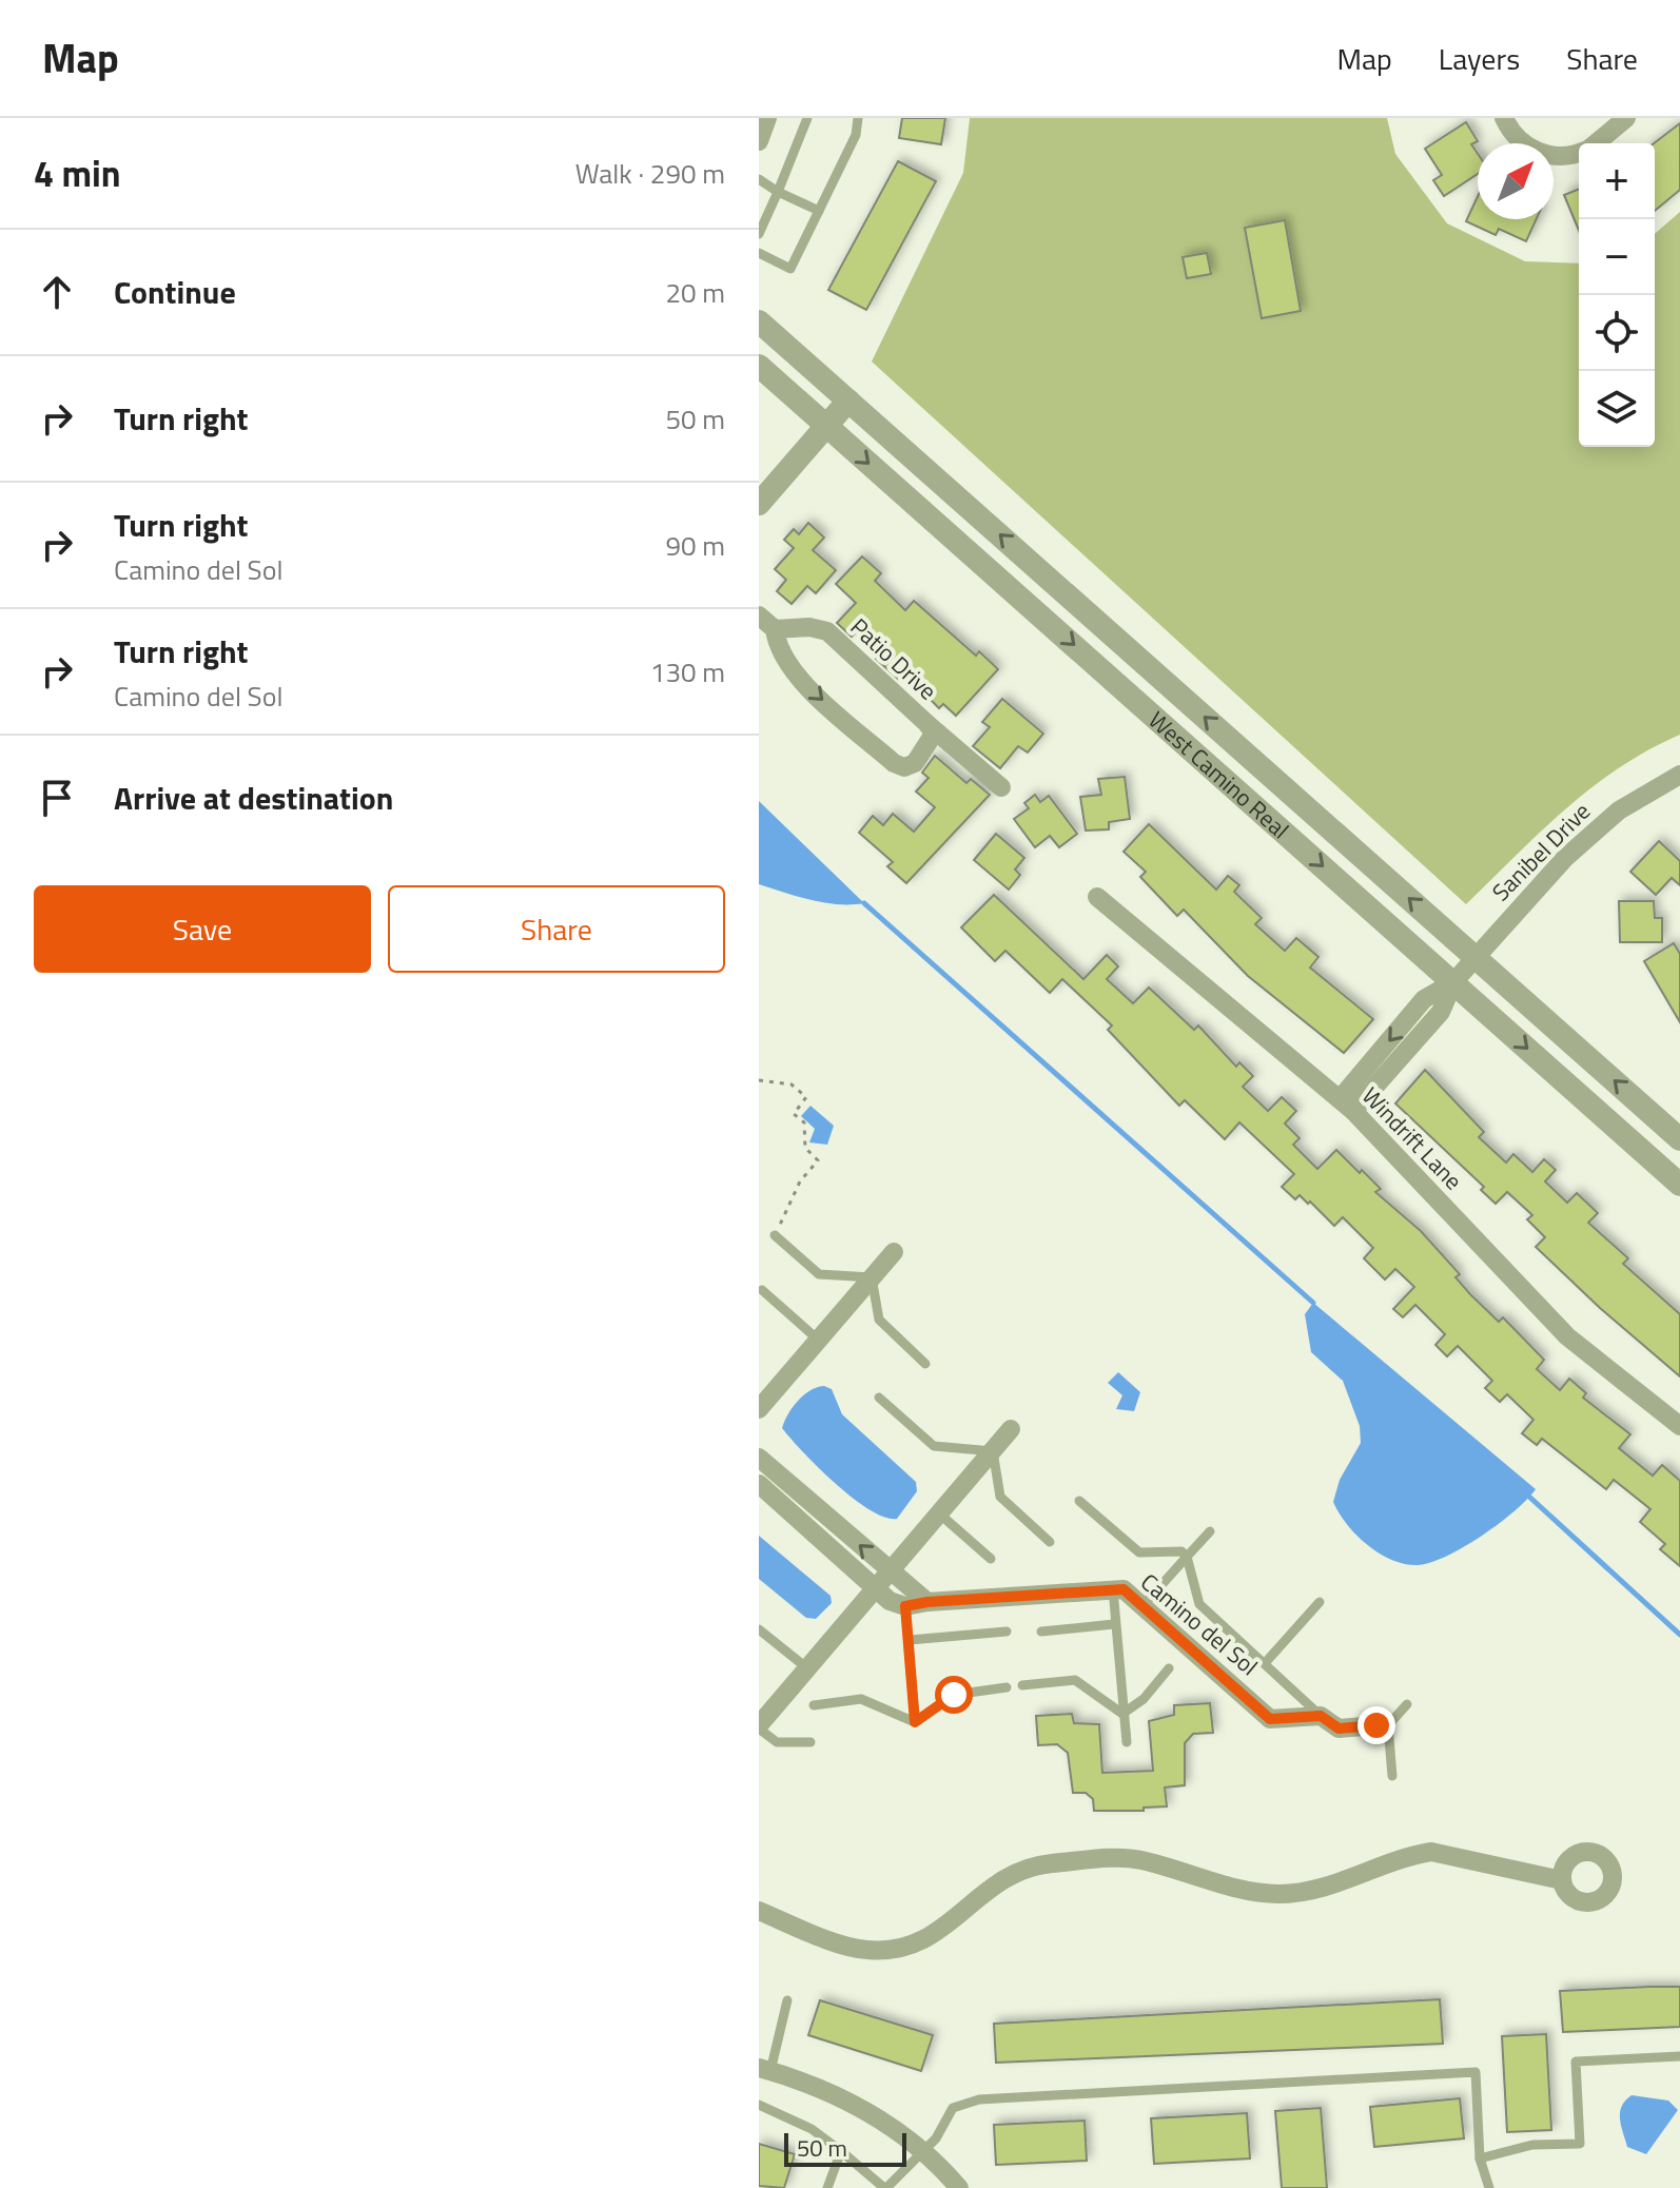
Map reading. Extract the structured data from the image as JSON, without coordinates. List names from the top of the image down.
{
  "streets": {
    "street": [
      "Patio Drive",
      "West Camino Real",
      "Sanibel Drive",
      "Windrift Lane",
      "Camino del Sol"
    ]
  },
  "crossings": [
    ["West Camino Real", "Sanibel Drive"],
    ["Sanibel Drive", "Windrift Lane"]
  ],
  "scale_bar": "50 m",
  "north": "top right",
  "page": {
    "header": "Map",
    "nav": ["Map", "Layers", "Share"],
    "heading": ["4 min", "Walk · 290 m"],
    "map_buttons": ["+", "−"],
    "list": [
      ["Continue", "20 m"],
      ["Turn right", "50 m"],
      ["Turn right", "Camino del Sol", "90 m"],
      ["Turn right", "Camino del Sol", "130 m"],
      "Arrive at destination"
    ],
    "buttons": ["Save", "Share"],
    "scale": "50 m"
  }
}
